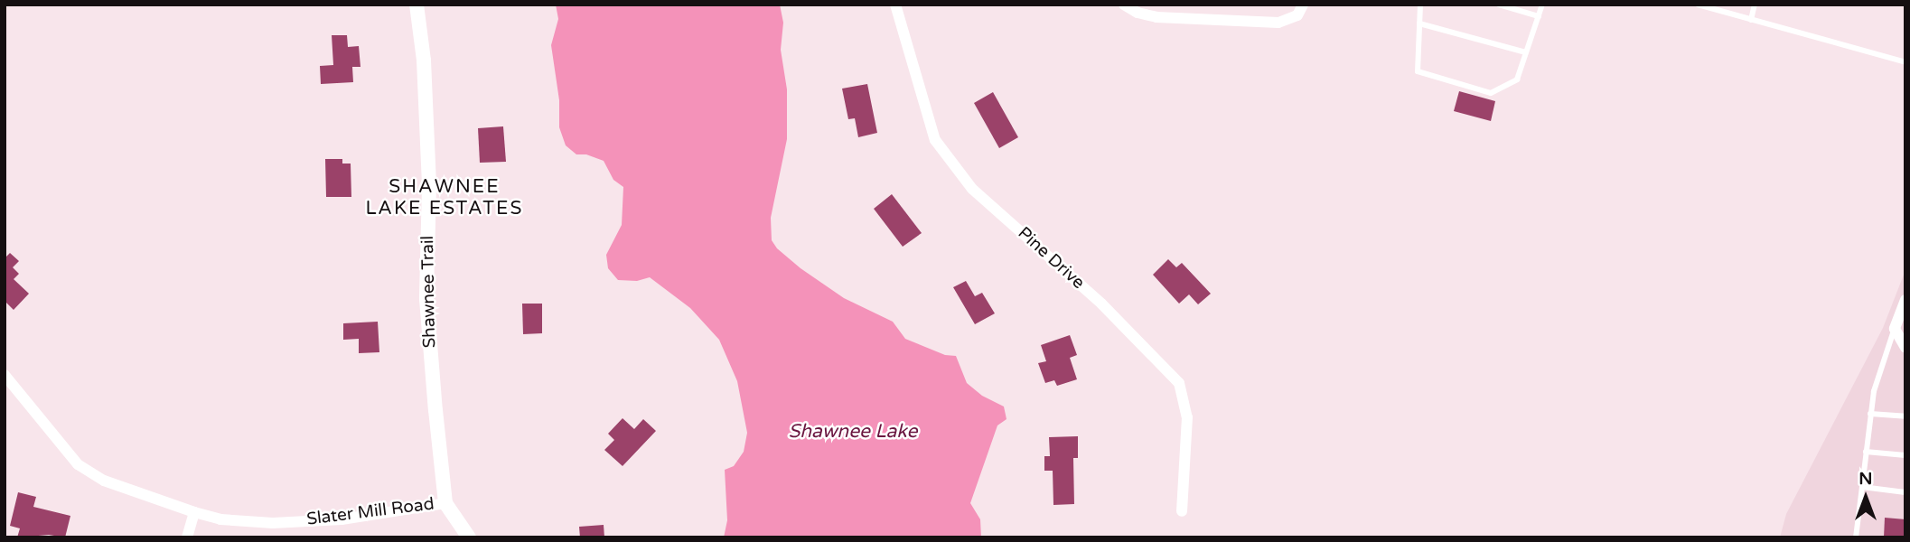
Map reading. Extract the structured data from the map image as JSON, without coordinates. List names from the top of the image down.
{
  "streets": {
    "street": ["Pine Drive", "Shawnee Trail", "Slater Mill Road"]
  },
  "crossings": [
    ["Shawnee Trail", "Slater Mill Road"]
  ],
  "districts": ["SHAWNEE LAKE ESTATES"],
  "water": ["Shawnee Lake"],
  "north": "top"
}
